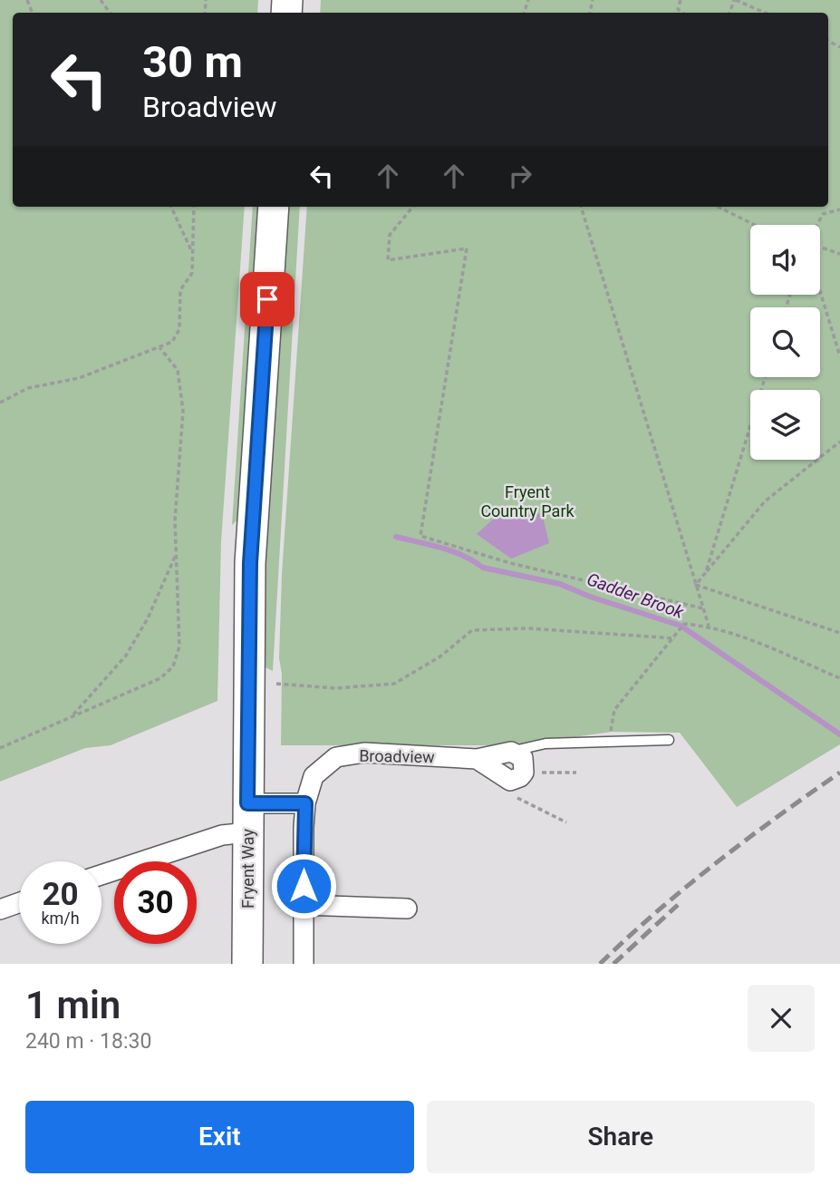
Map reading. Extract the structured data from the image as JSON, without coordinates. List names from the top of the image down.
{
  "streets": {
    "main road": ["Fryent Way"],
    "street": ["Broadview"]
  },
  "water": ["Gadder Brook"],
  "parks": ["Fryent Country Park"],
  "page": {
    "turn": ["30 m", "Broadview"],
    "speed": "20 km/h",
    "limit": "30",
    "heading": ["1 min", "240 m · 18:30"],
    "buttons": ["Exit", "Share"]
  }
}
